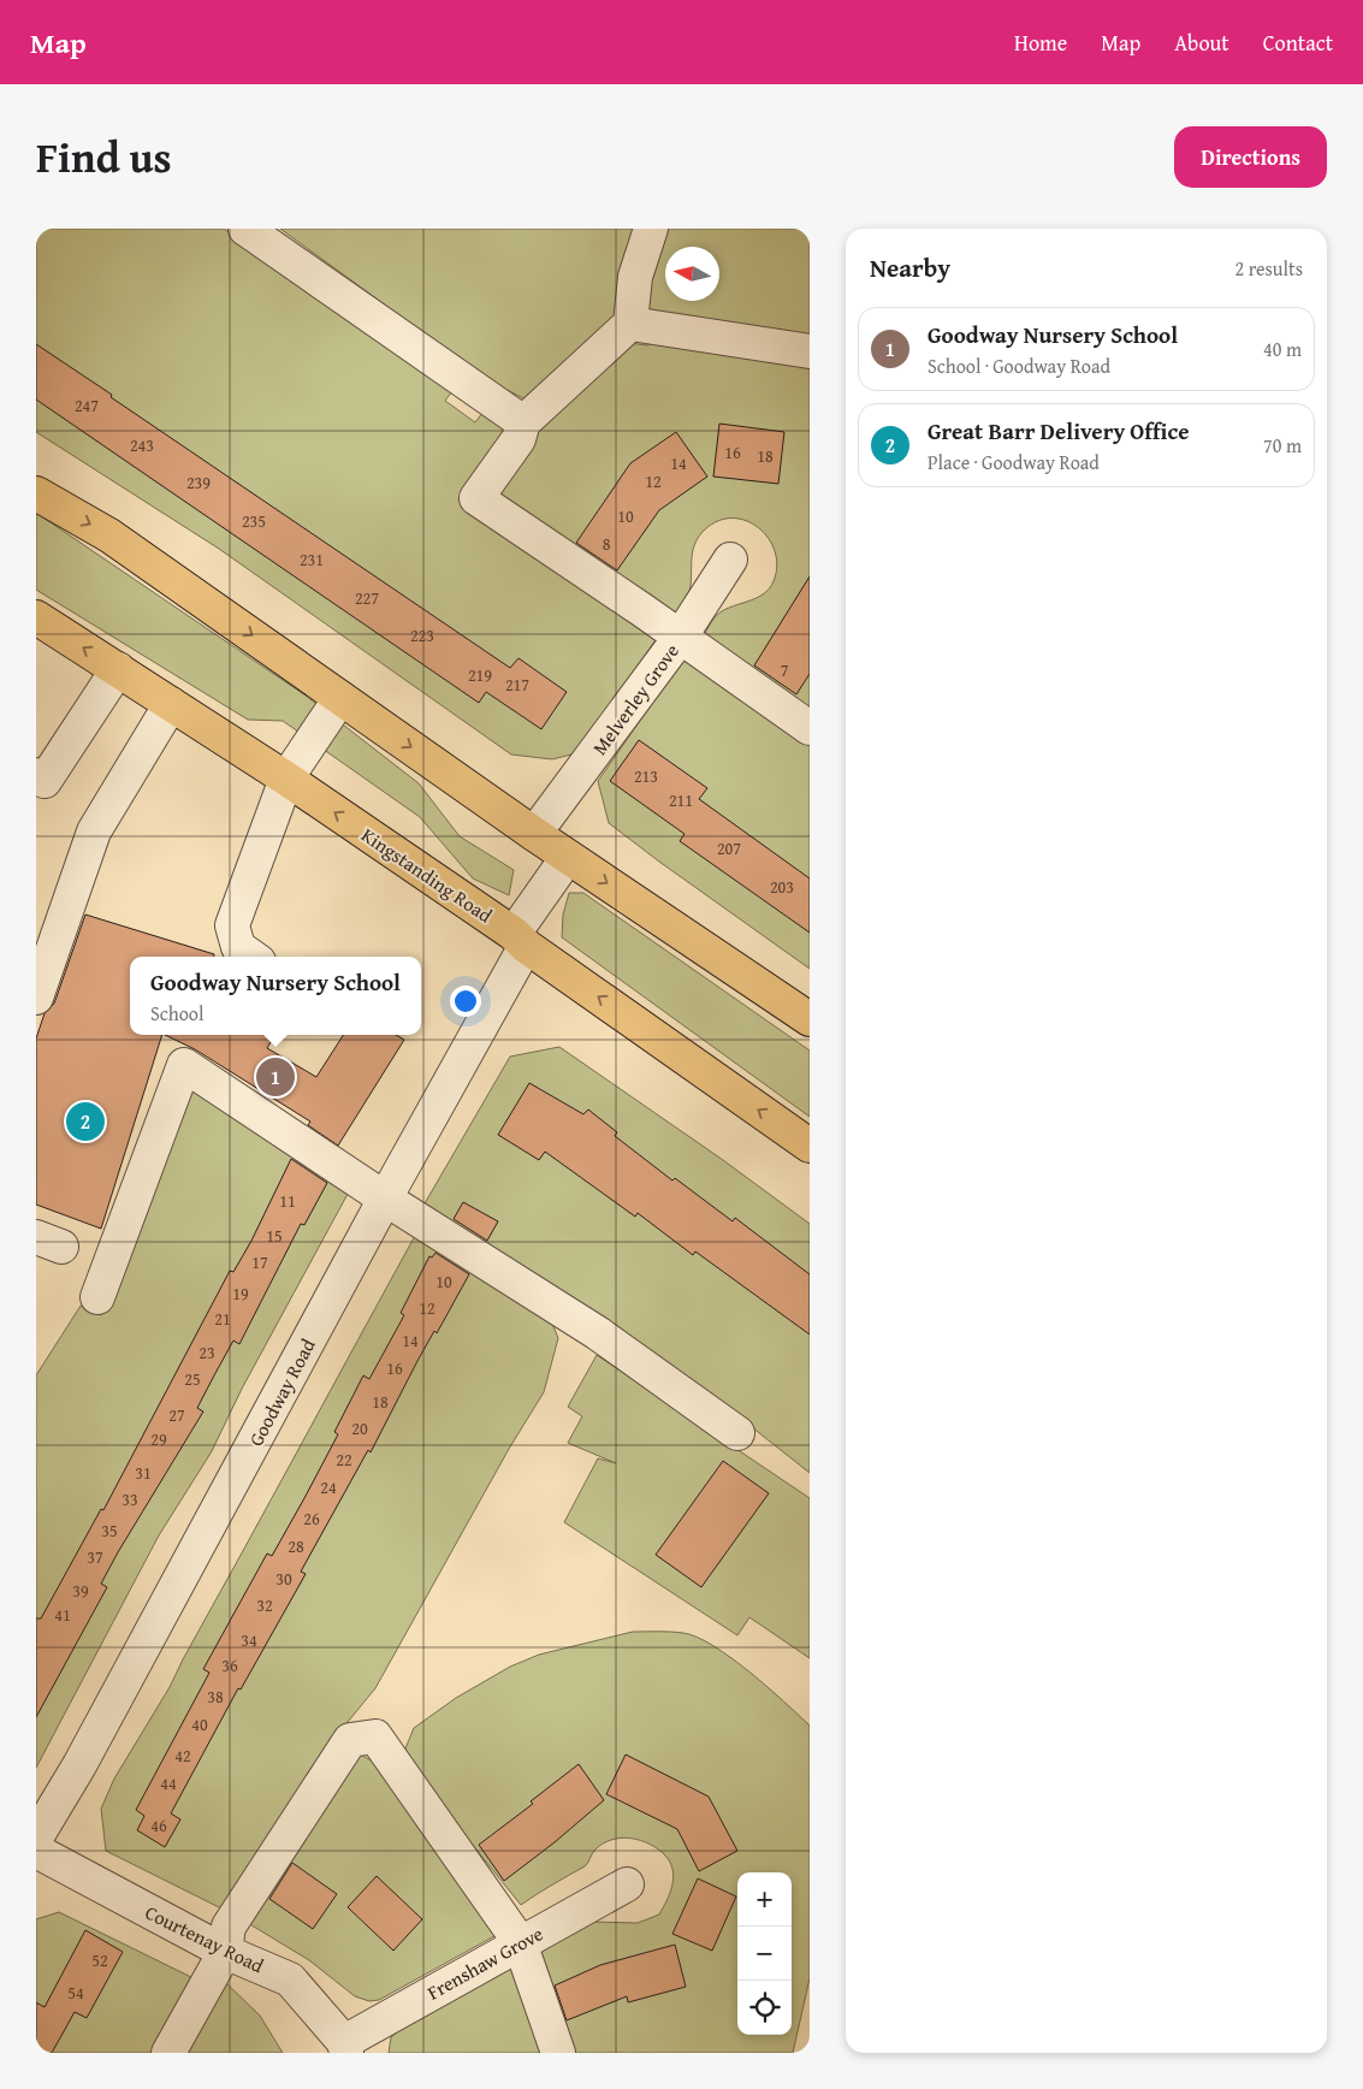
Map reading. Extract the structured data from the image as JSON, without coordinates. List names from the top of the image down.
{
  "streets": {
    "main road": ["Kingstanding Road"],
    "street": [
      "Melverley Grove",
      "Goodway Road",
      "Courtenay Road",
      "Frenshaw Grove"
    ]
  },
  "crossings": [
    ["Kingstanding Road", "Goodway Road"],
    ["Courtenay Road", "Frenshaw Grove"]
  ],
  "house_numbers": [
    "247",
    "243",
    "16",
    "18",
    "14",
    "12",
    "239",
    "10",
    "235",
    "8",
    "231",
    "227",
    "223",
    "7",
    "219",
    "217",
    "213",
    "211",
    "207",
    "203",
    "11",
    "15",
    "17",
    "10",
    "19",
    "12",
    "21",
    "14",
    "23",
    "16",
    "25",
    "18",
    "27",
    "20",
    "29",
    "22",
    "31",
    "24",
    "33",
    "26",
    "35",
    "28",
    "37",
    "30",
    "39",
    "32",
    "41",
    "34",
    "36",
    "38",
    "40",
    "42",
    "44",
    "46",
    "52",
    "54"
  ],
  "north": "left",
  "page": {
    "header": "Map",
    "nav": [
      "Home",
      "Map",
      "About",
      "Contact"
    ],
    "title": "Find us",
    "buttons": "Directions",
    "heading": ["Nearby", "2 results"],
    "list": [
      {
        "mark": "1",
        "name": "Goodway Nursery School",
        "note": "School · Goodway Road",
        "value": "40 m"
      },
      {
        "mark": "2",
        "name": "Great Barr Delivery Office",
        "note": "Place · Goodway Road",
        "value": "70 m"
      }
    ],
    "popup": ["Goodway Nursery School", "School"],
    "pins": ["1", "2"],
    "map_buttons": ["+", "−"]
  }
}
